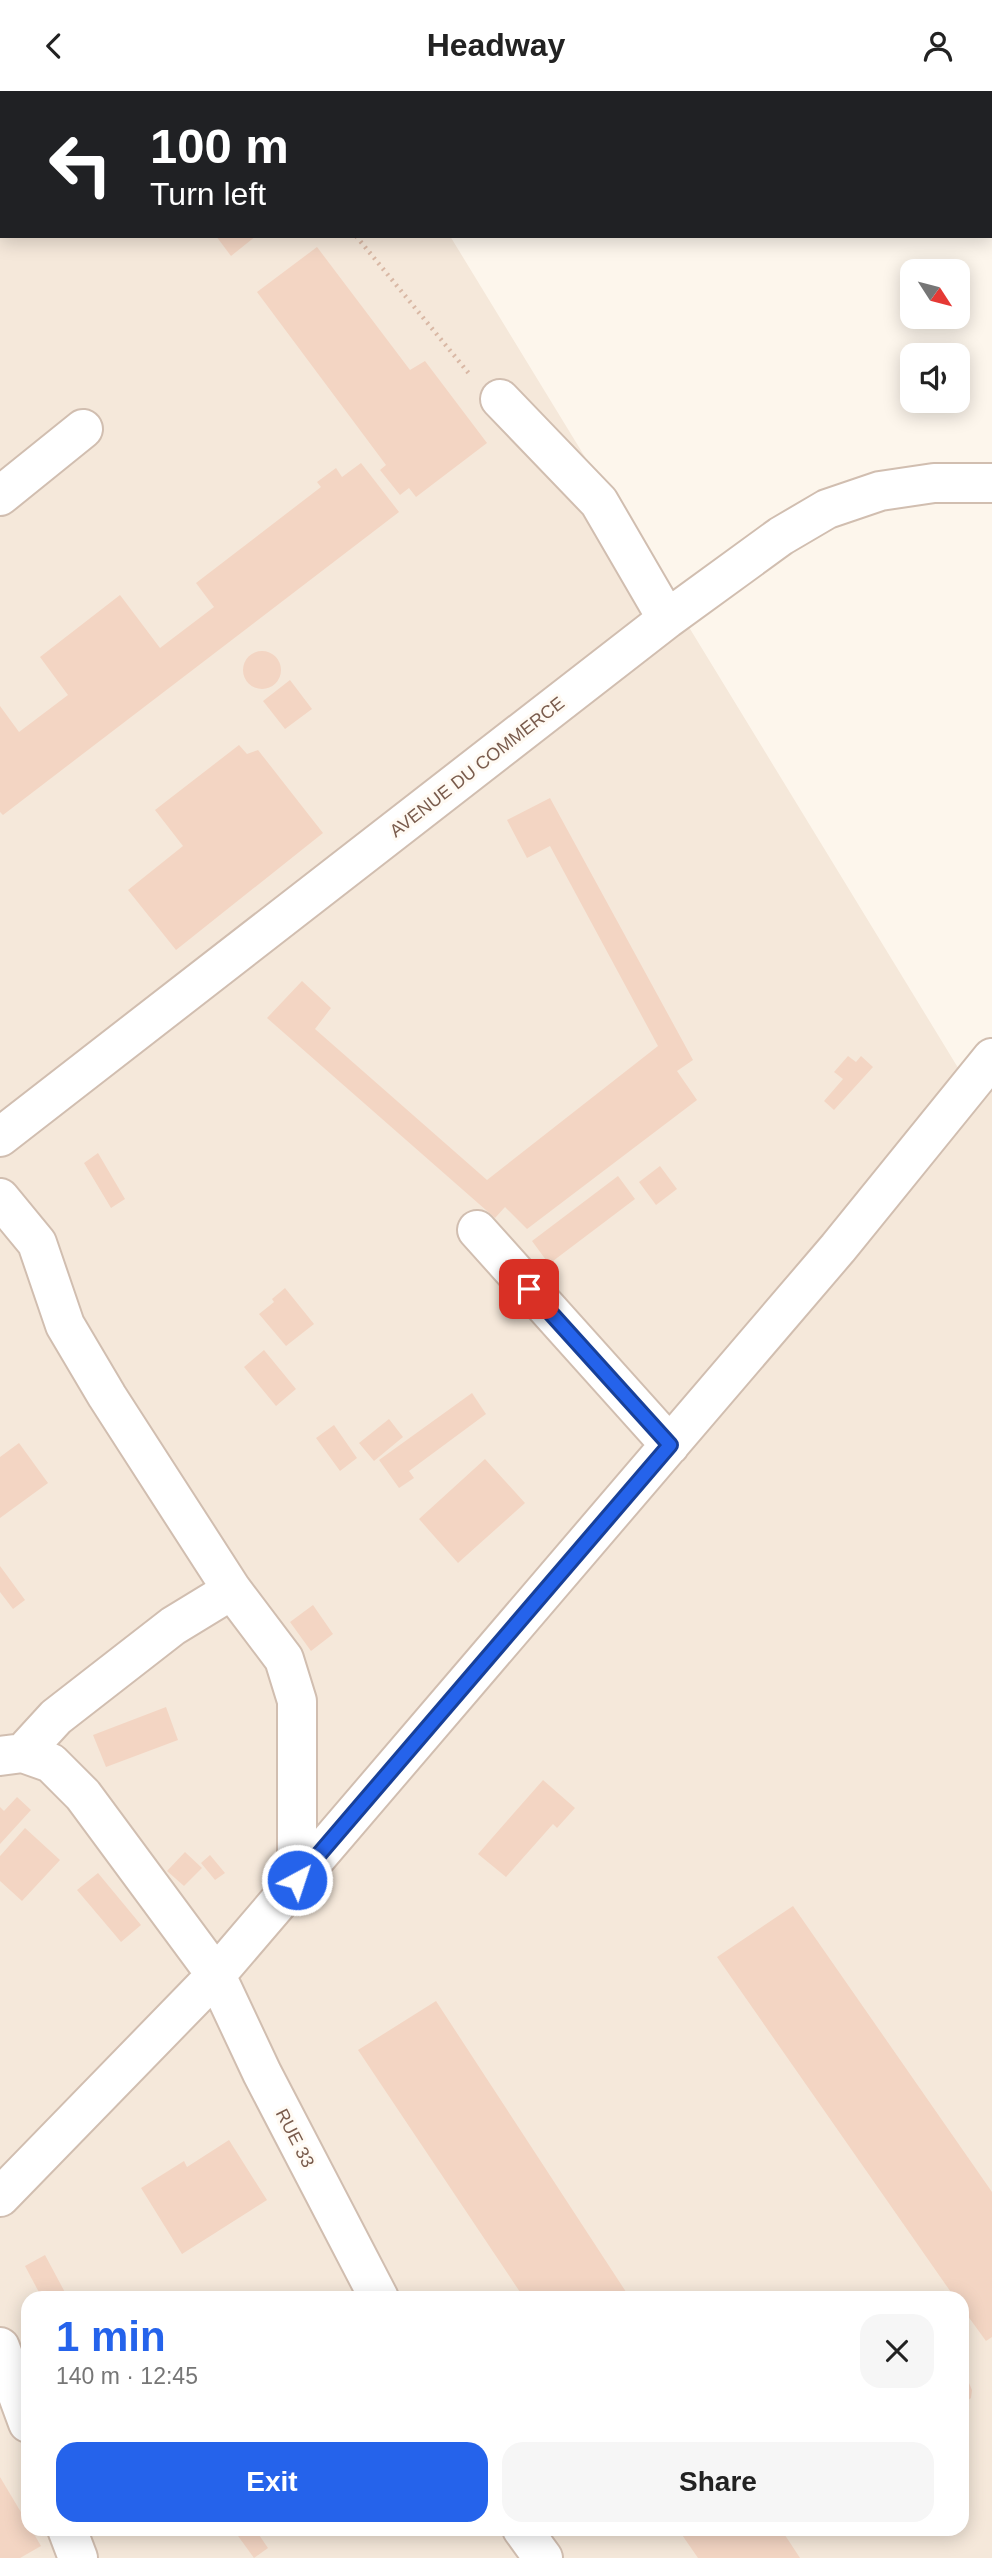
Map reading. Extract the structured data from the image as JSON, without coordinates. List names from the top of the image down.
{
  "streets": {
    "street": ["AVENUE DU COMMERCE", "RUE 33"]
  },
  "north": "bottom right",
  "page": {
    "header": "Headway",
    "turn": ["100 m", "Turn left"],
    "heading": ["1 min", "140 m · 12:45"],
    "buttons": ["Exit", "Share"]
  }
}
